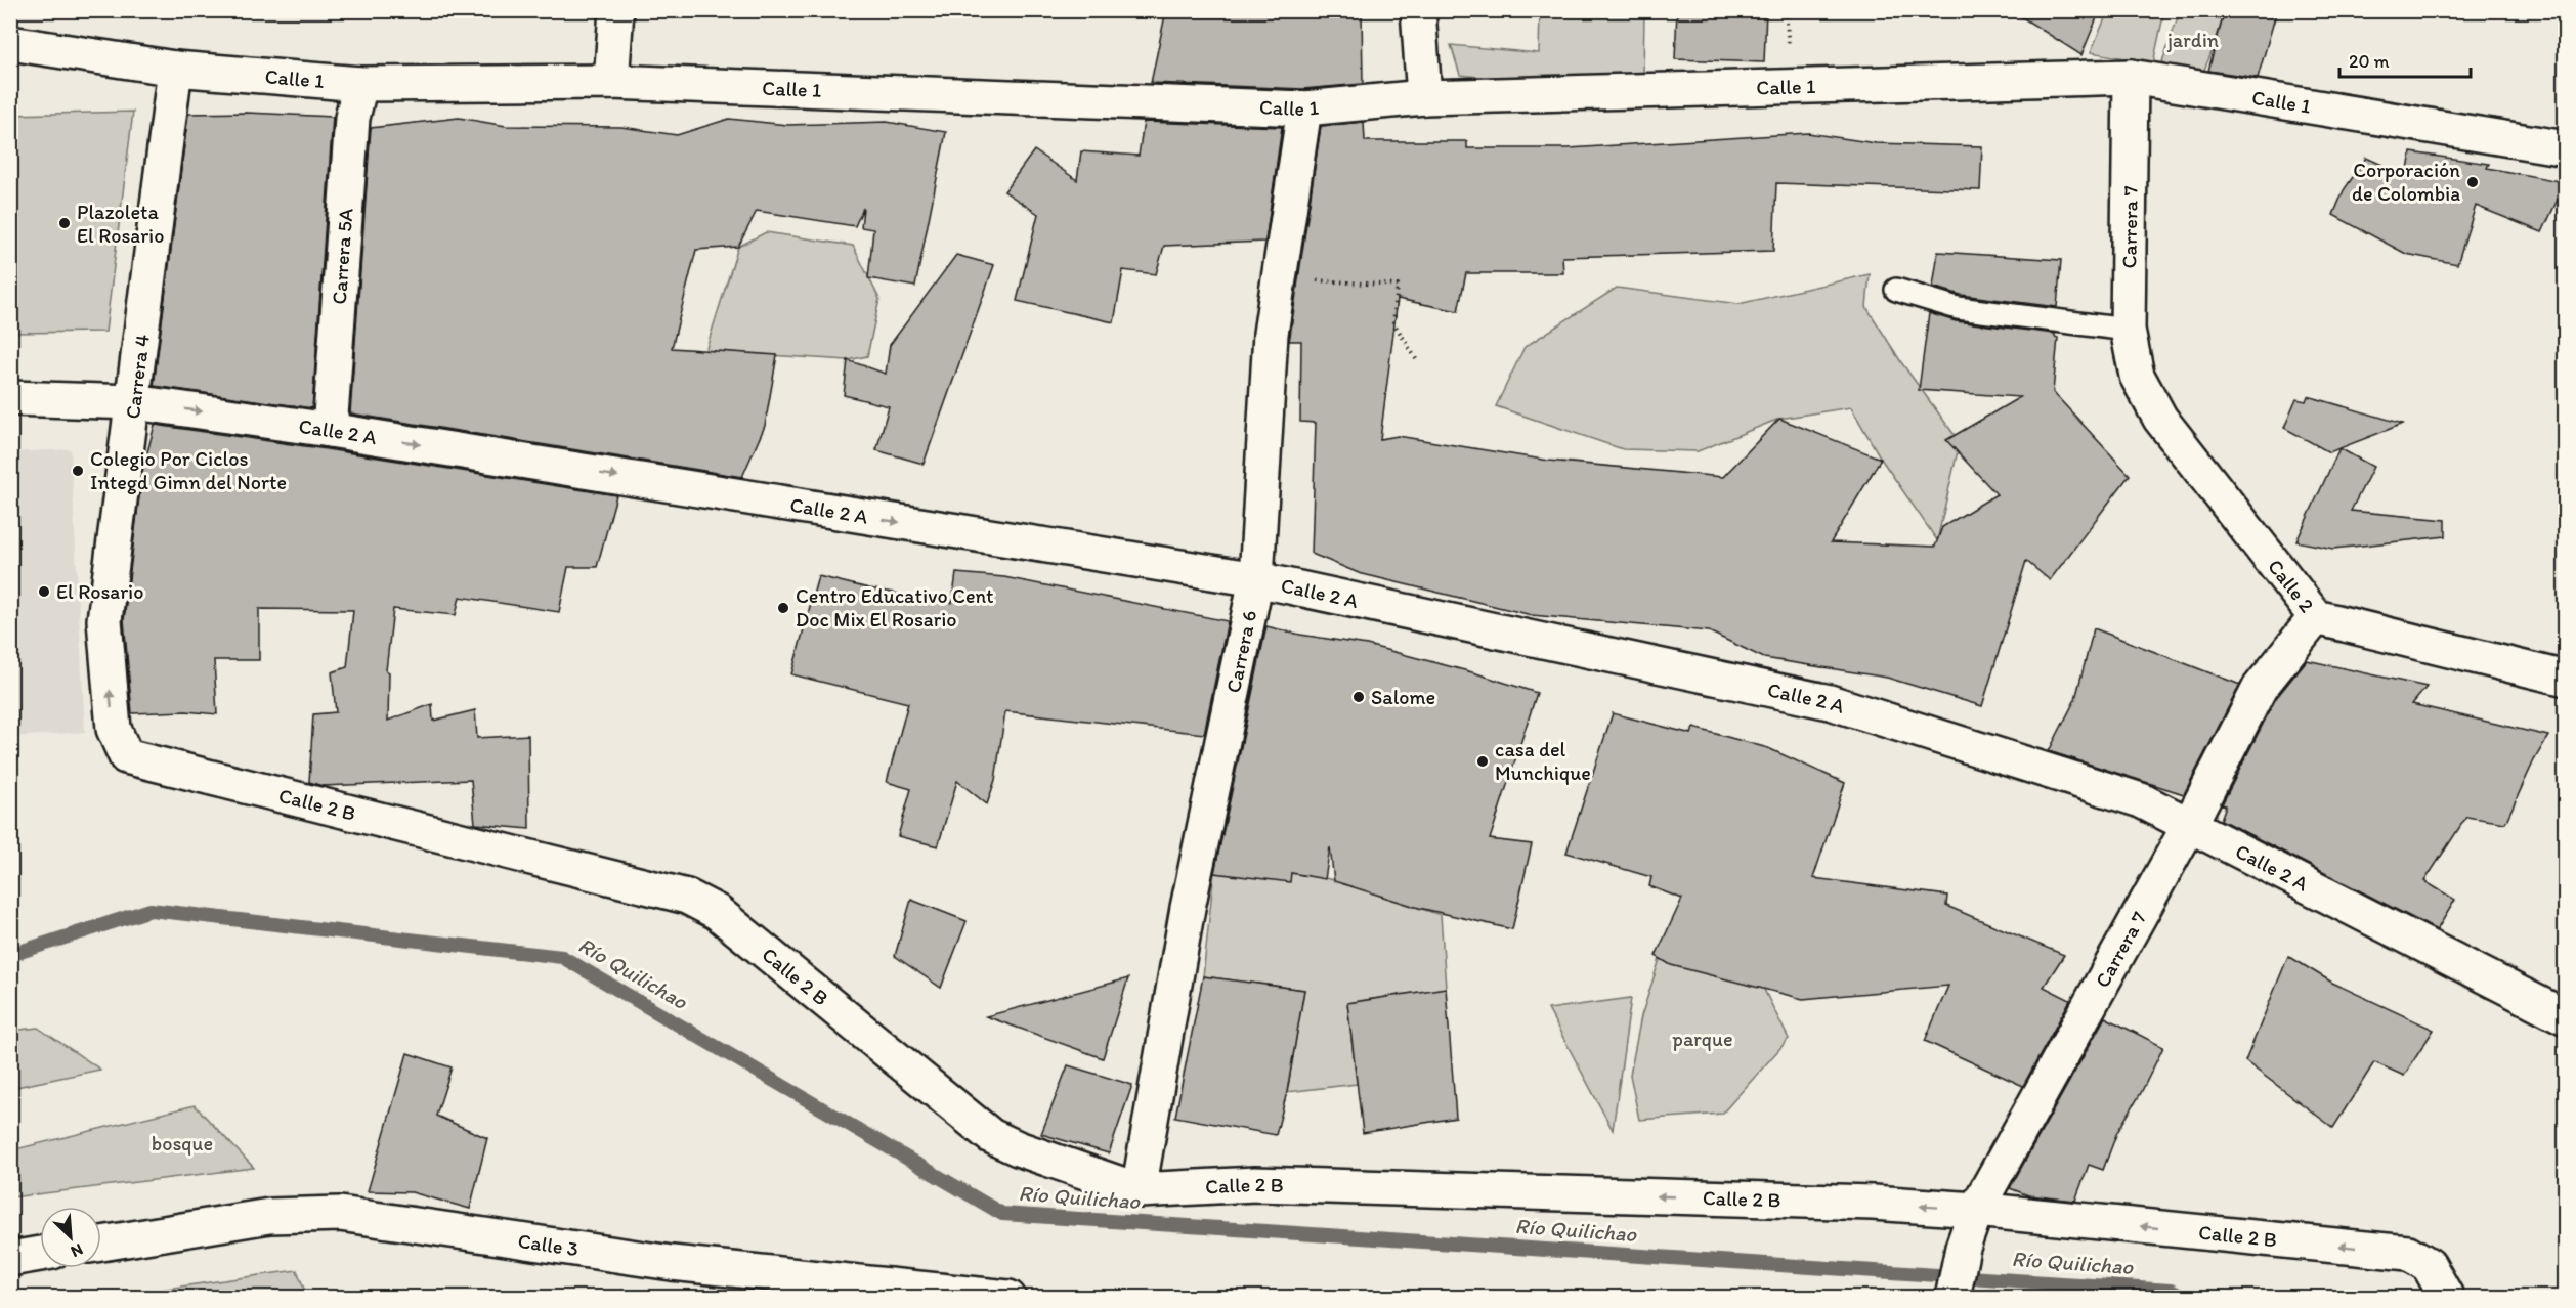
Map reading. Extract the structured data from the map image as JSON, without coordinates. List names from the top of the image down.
{
  "streets": {
    "street": [
      "Calle 1",
      "Carrera 7",
      "Carrera 5A",
      "Carrera 4",
      "Calle 2 A",
      "Calle 2",
      "Carrera 6",
      "Calle 2 B",
      "Calle 3"
    ]
  },
  "crossings": [
    ["Calle 1", "Carrera 7"],
    ["Calle 1", "Carrera 5A"],
    ["Calle 1", "Carrera 4"],
    ["Calle 1", "Carrera 6"],
    ["Carrera 7", "Calle 2 A"],
    ["Carrera 7", "Calle 2"],
    ["Carrera 7", "Calle 2 B"],
    ["Carrera 5A", "Calle 2 A"],
    ["Carrera 4", "Calle 2 A"],
    ["Carrera 4", "Calle 2 B"],
    ["Calle 2 A", "Carrera 6"],
    ["Carrera 6", "Calle 2 B"]
  ],
  "one_way": ["Carrera 4", "Calle 2 A", "Calle 2 B"],
  "water": ["Río Quilichao"],
  "parks": ["jardin", "parque", "bosque"],
  "places": [
    "Corporación de Colombia",
    "Plazoleta El Rosario",
    "Colegio Por Ciclos Integd Gimn del Norte",
    "El Rosario",
    "Centro Educativo Cent Doc Mix El Rosario",
    "Salome",
    "casa del Munchique"
  ],
  "scale_bar": "20 m",
  "north": "bottom right"
}
